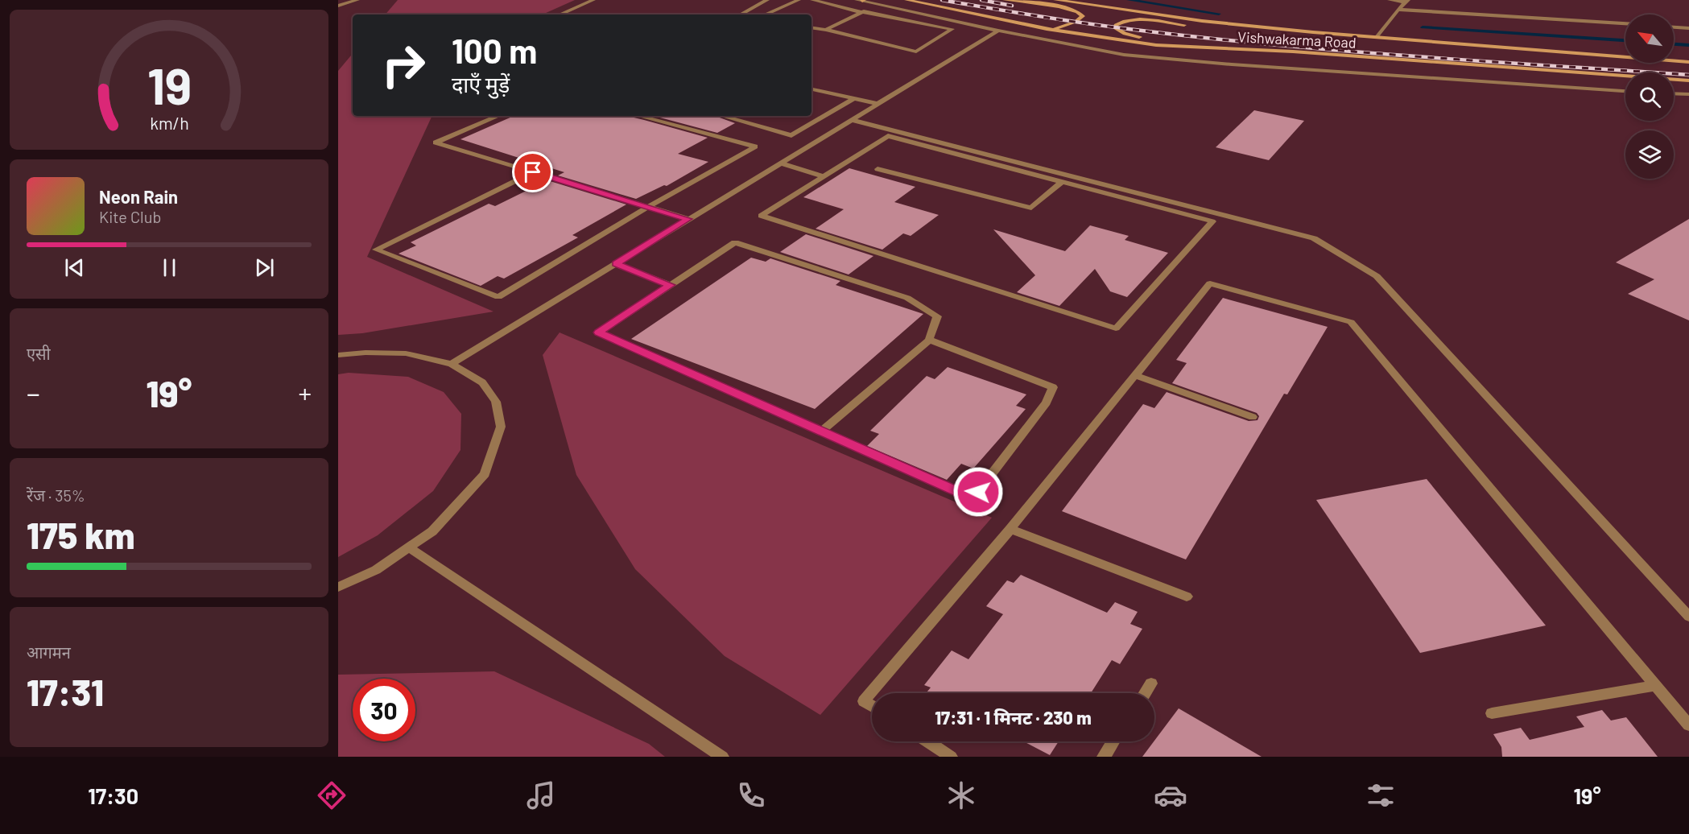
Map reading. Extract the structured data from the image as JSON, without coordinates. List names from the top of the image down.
{
  "streets": {
    "main road": ["Vishwakarma Road"]
  },
  "north": "top left",
  "page": {
    "turn": ["100 m", "दाएँ मुड़ें"],
    "song": ["Neon Rain", "Kite Club"],
    "tile": [
      "एसी",
      ["रेंज · 35%", "175 km"],
      ["आगमन", "17:31"]
    ],
    "heat": ["−", "19°", "+"],
    "limit": "30",
    "trip": "17:31 · 1 मिनट · 230 m",
    "tabs": ["17:30", "19°"],
    "gauge": ["19", "km/h"]
  }
}
